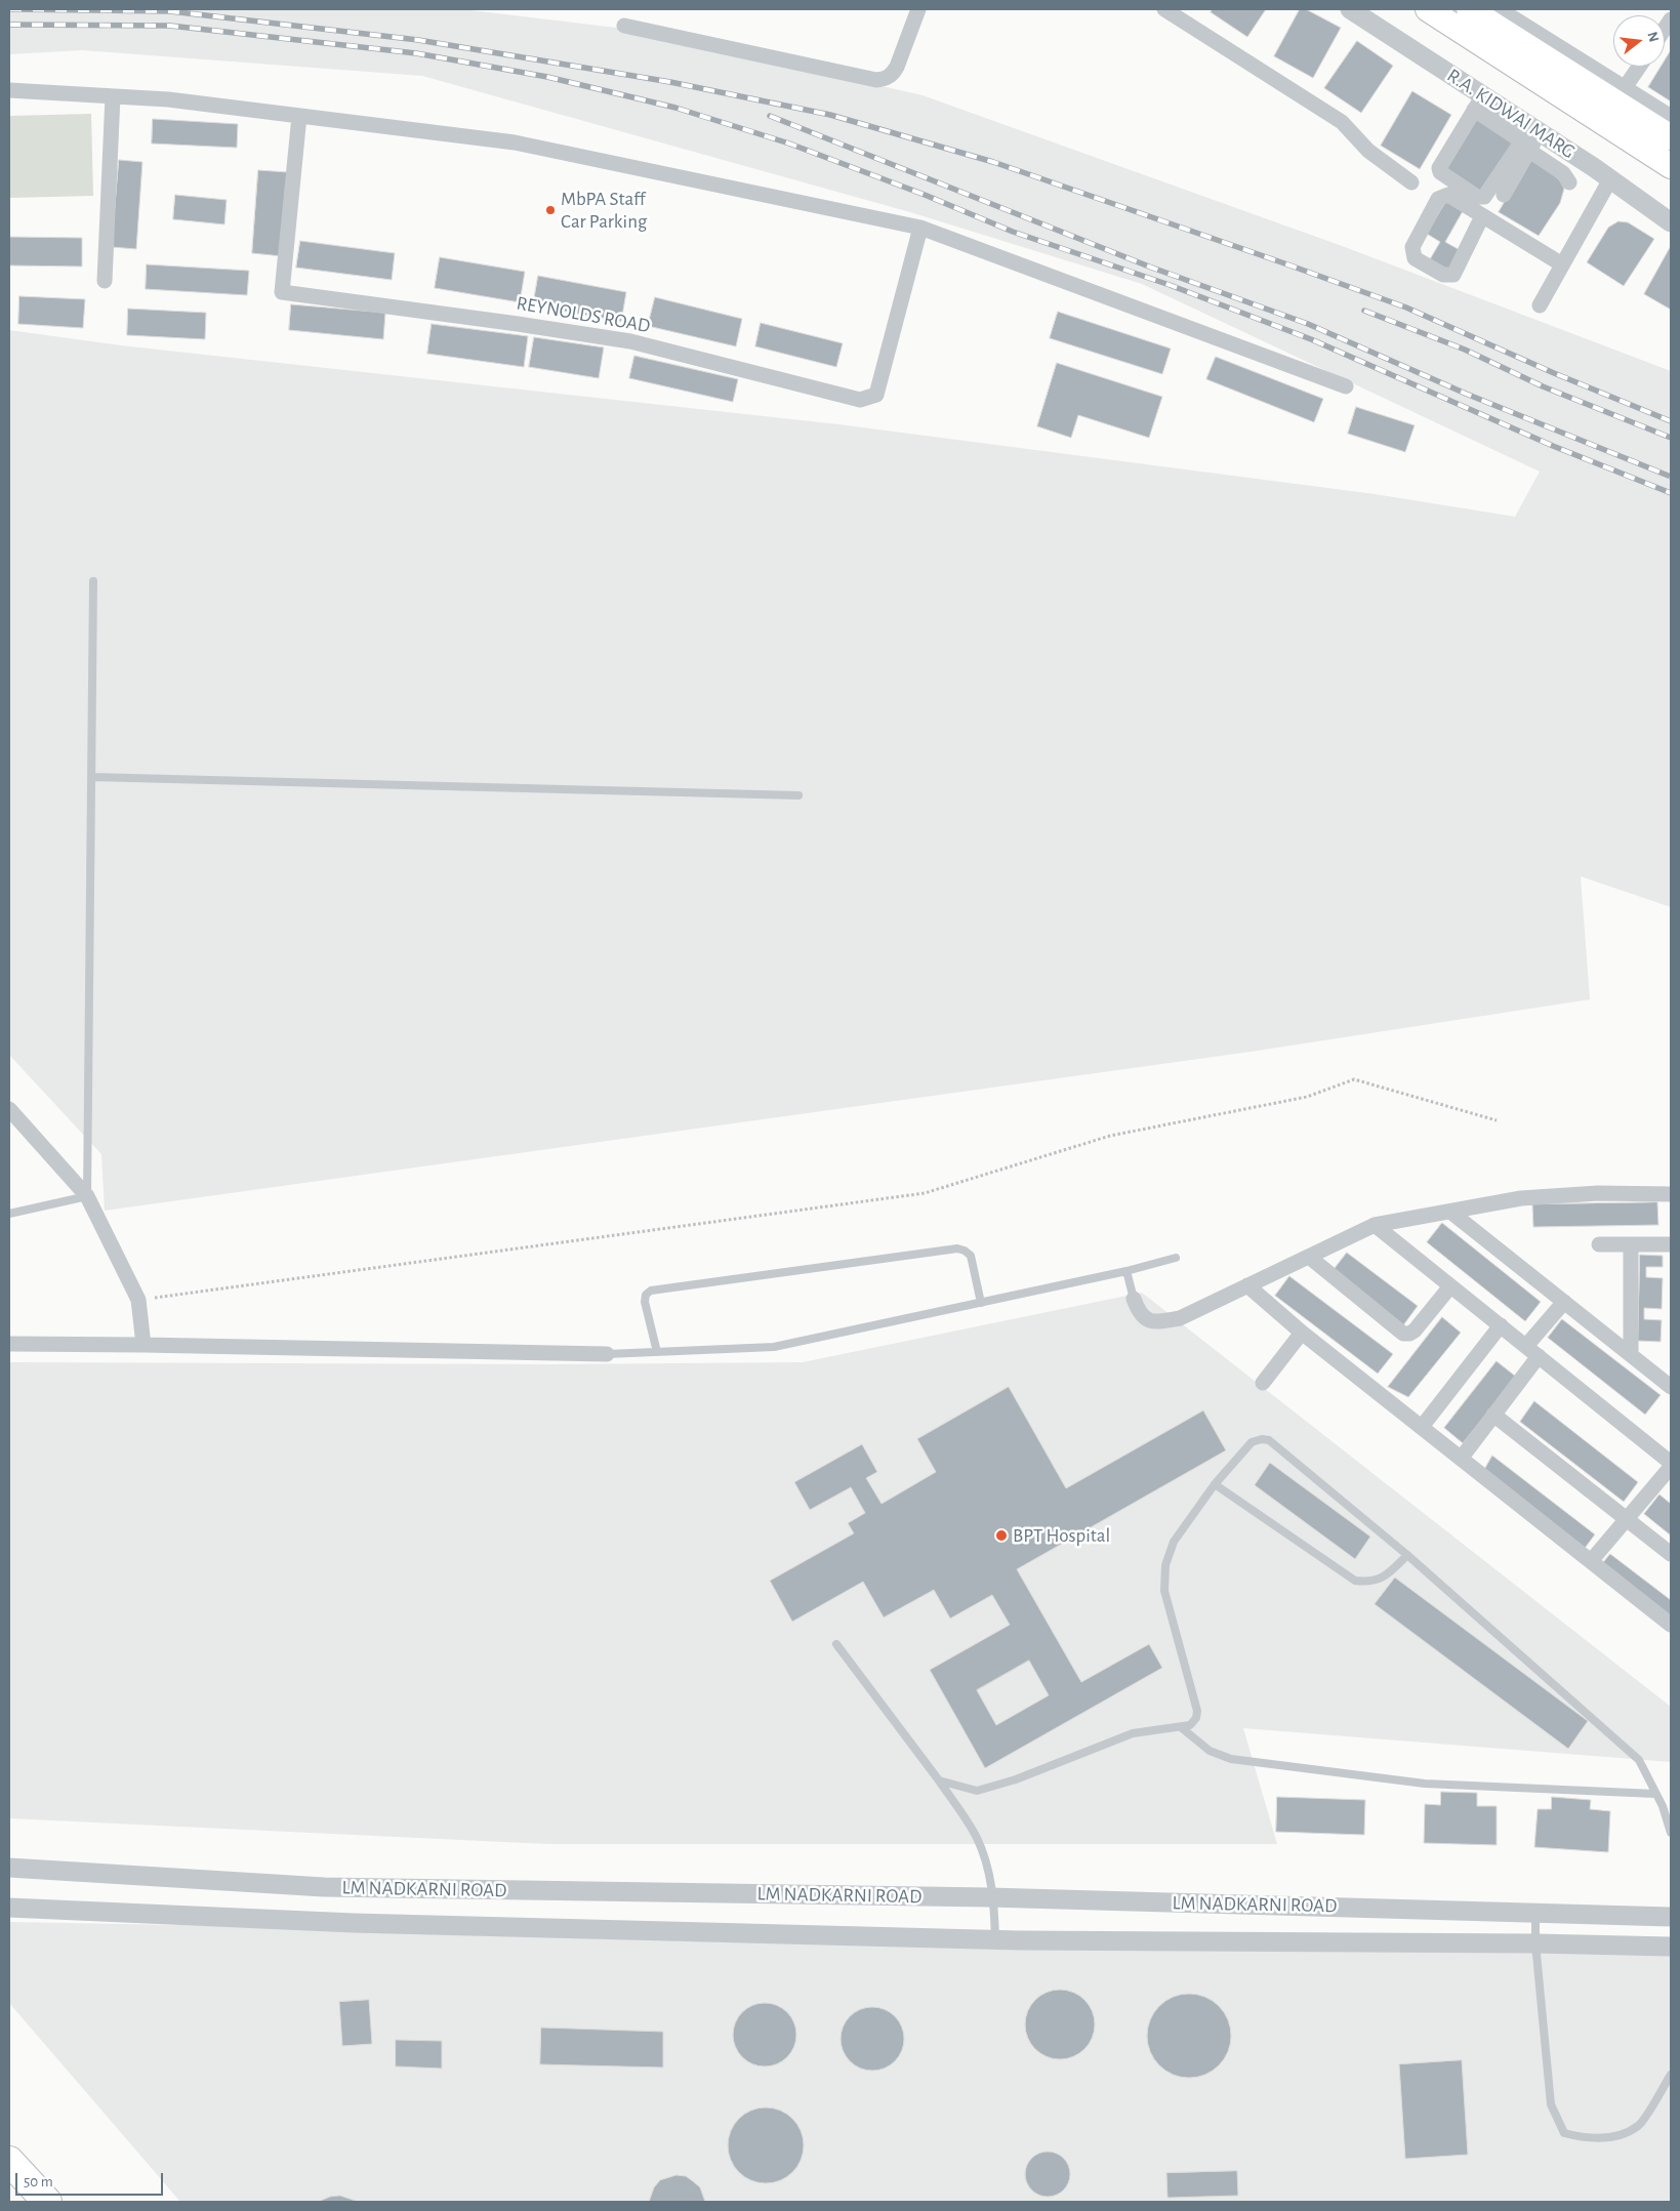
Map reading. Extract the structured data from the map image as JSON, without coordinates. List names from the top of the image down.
{
  "streets": {
    "street": ["R.A. KIDWAI MARG", "REYNOLDS ROAD", "LM NADKARNI ROAD"]
  },
  "places": ["MbPA Staff Car Parking", "BPT Hospital"],
  "scale_bar": "50 m",
  "north": "right"
}
